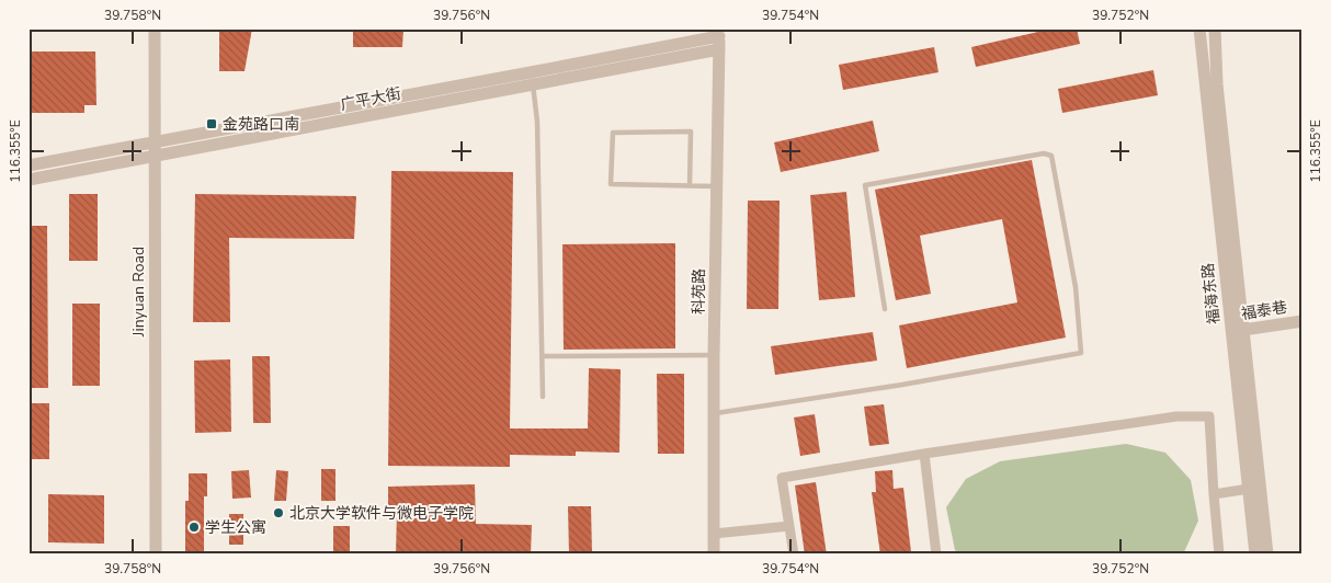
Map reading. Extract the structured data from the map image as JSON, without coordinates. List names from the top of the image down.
{
  "streets": {
    "street": [
      "广平大街",
      "Jinyuan Road",
      "科苑路",
      "福海东路",
      "福泰巷"
    ]
  },
  "crossings": [
    ["广平大街", "Jinyuan Road"],
    ["广平大街", "科苑路"],
    ["福海东路", "福泰巷"]
  ],
  "places": {
    "transit": ["金苑路口南"],
    "other": ["北京大学软件与微电子学院", "学生公寓"]
  },
  "coordinates": [
    "39.758°N",
    "39.756°N",
    "39.754°N",
    "39.752°N",
    "116.355°E"
  ]
}
